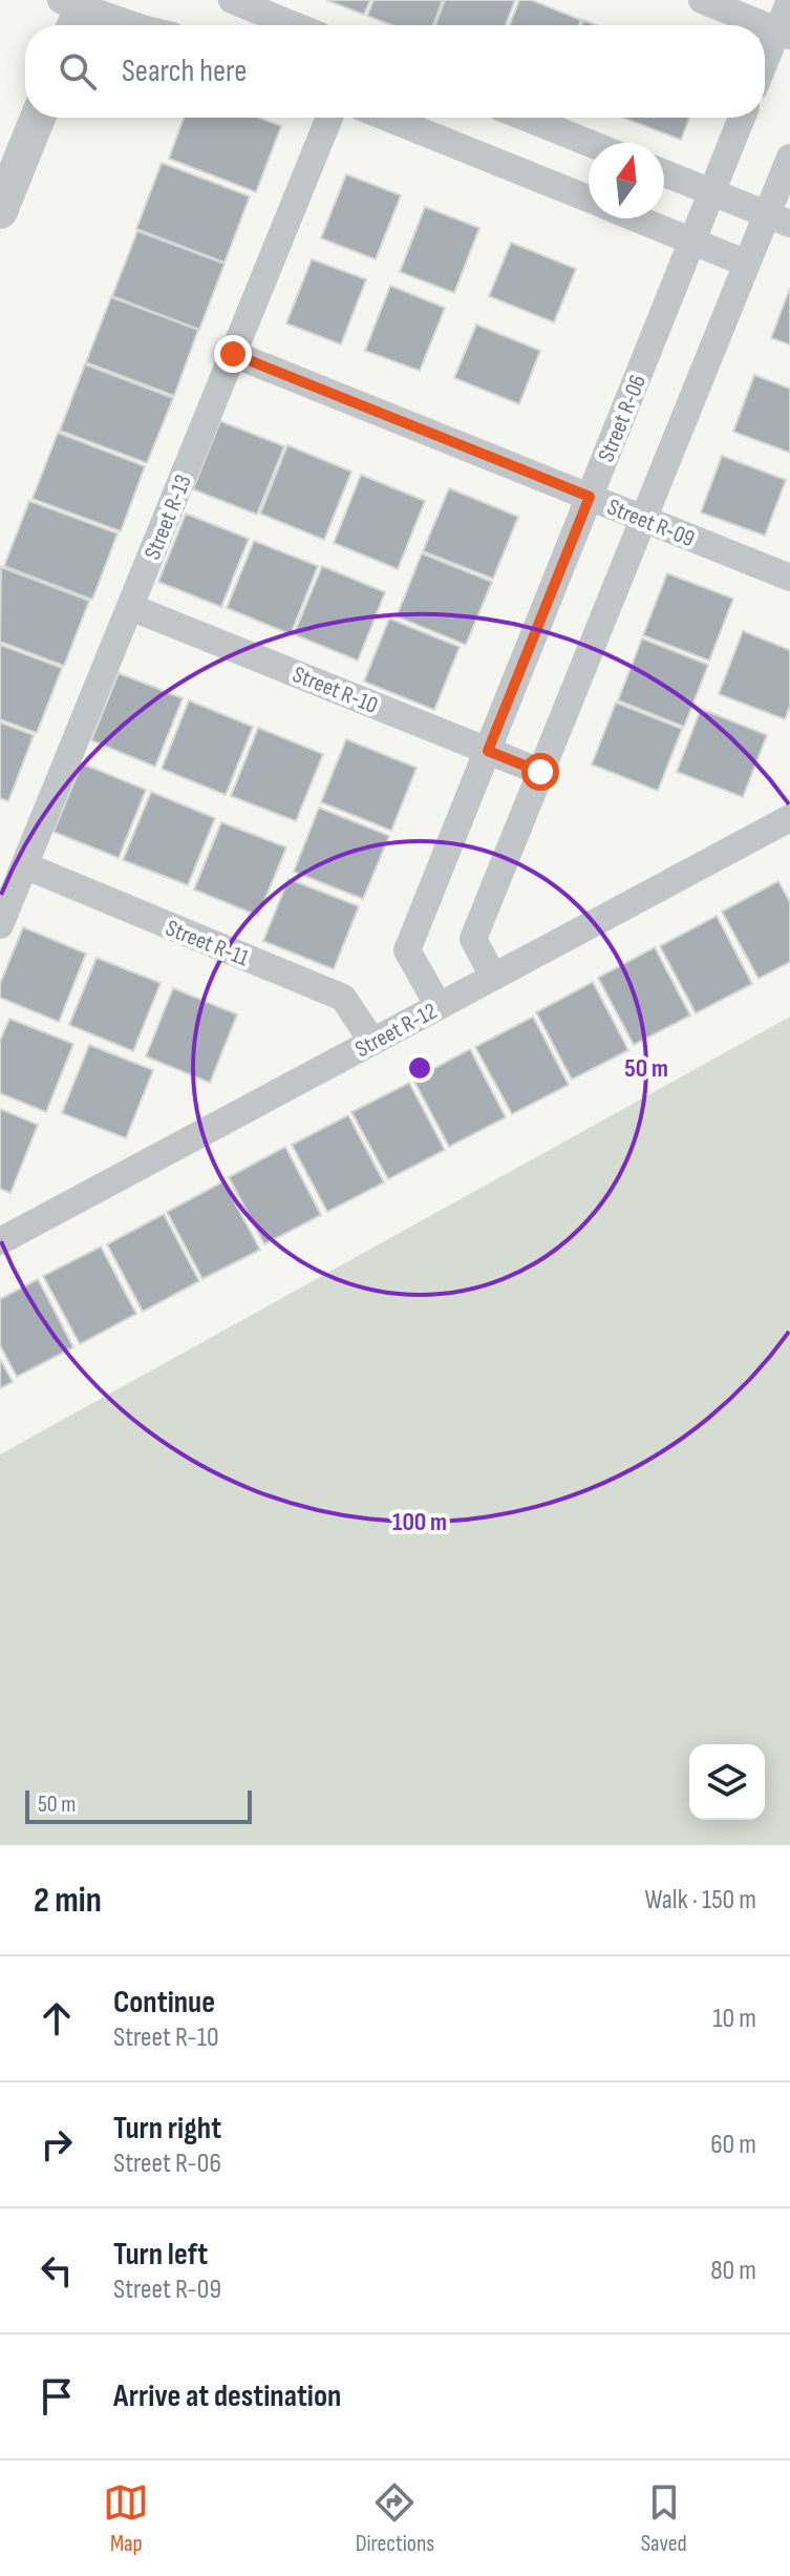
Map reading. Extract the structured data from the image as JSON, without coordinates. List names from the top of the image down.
{
  "streets": {
    "street": [
      "Street R-06",
      "Street R-13",
      "Street R-09",
      "Street R-10",
      "Street R-11",
      "Street R-12"
    ]
  },
  "crossings": [
    ["Street R-06", "Street R-09"],
    ["Street R-06", "Street R-10"],
    ["Street R-06", "Street R-12"],
    ["Street R-13", "Street R-09"],
    ["Street R-13", "Street R-10"],
    ["Street R-13", "Street R-11"],
    ["Street R-11", "Street R-12"]
  ],
  "scale_bar": "50 m",
  "north": "top",
  "page": {
    "search": "Search here",
    "scale": "50 m",
    "heading": ["2 min", "Walk · 150 m"],
    "list": [
      ["Continue", "Street R-10", "10 m"],
      ["Turn right", "Street R-06", "60 m"],
      ["Turn left", "Street R-09", "80 m"],
      "Arrive at destination"
    ],
    "nav": ["Map", "Directions", "Saved"]
  },
  "rings": ["50 m", "100 m"]
}
